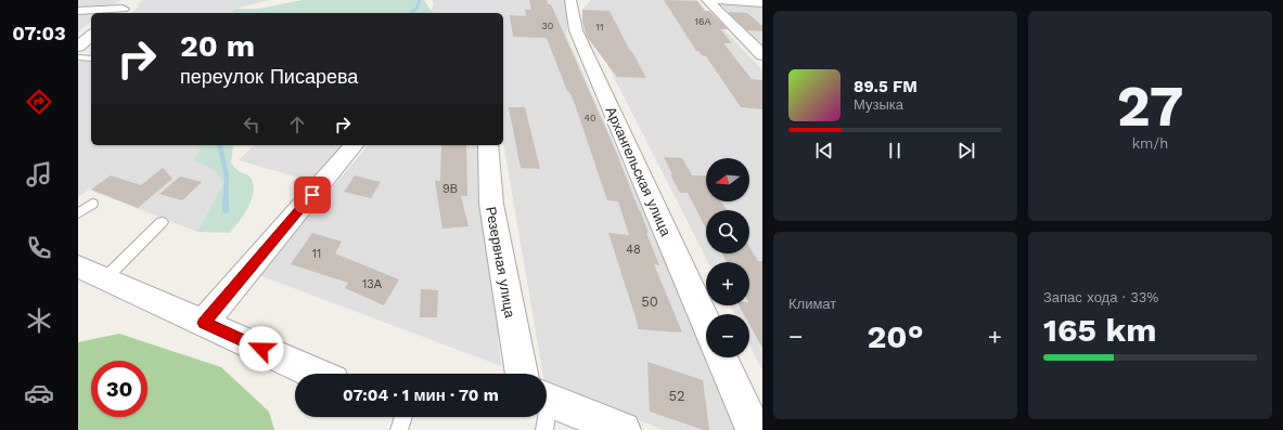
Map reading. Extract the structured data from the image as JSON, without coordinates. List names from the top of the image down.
{
  "streets": {
    "street": ["Архангельская улица", "Резервная улица"]
  },
  "house_numbers": [
    "16А",
    "30",
    "11",
    "40",
    "9В",
    "48",
    "11",
    "13А",
    "50",
    "52"
  ],
  "north": "left",
  "page": {
    "tabs": "07:03",
    "tile": [
      ["27", "km/h"],
      "Климат",
      ["Запас хода · 33%", "165 km"]
    ],
    "turn": ["20 m", "переулок Писарева"],
    "song": ["89.5 FM", "Музыка"],
    "map_buttons": ["+", "−"],
    "heat": ["−", "20°", "+"],
    "limit": "30",
    "trip": "07:04 · 1 мин · 70 m"
  }
}
